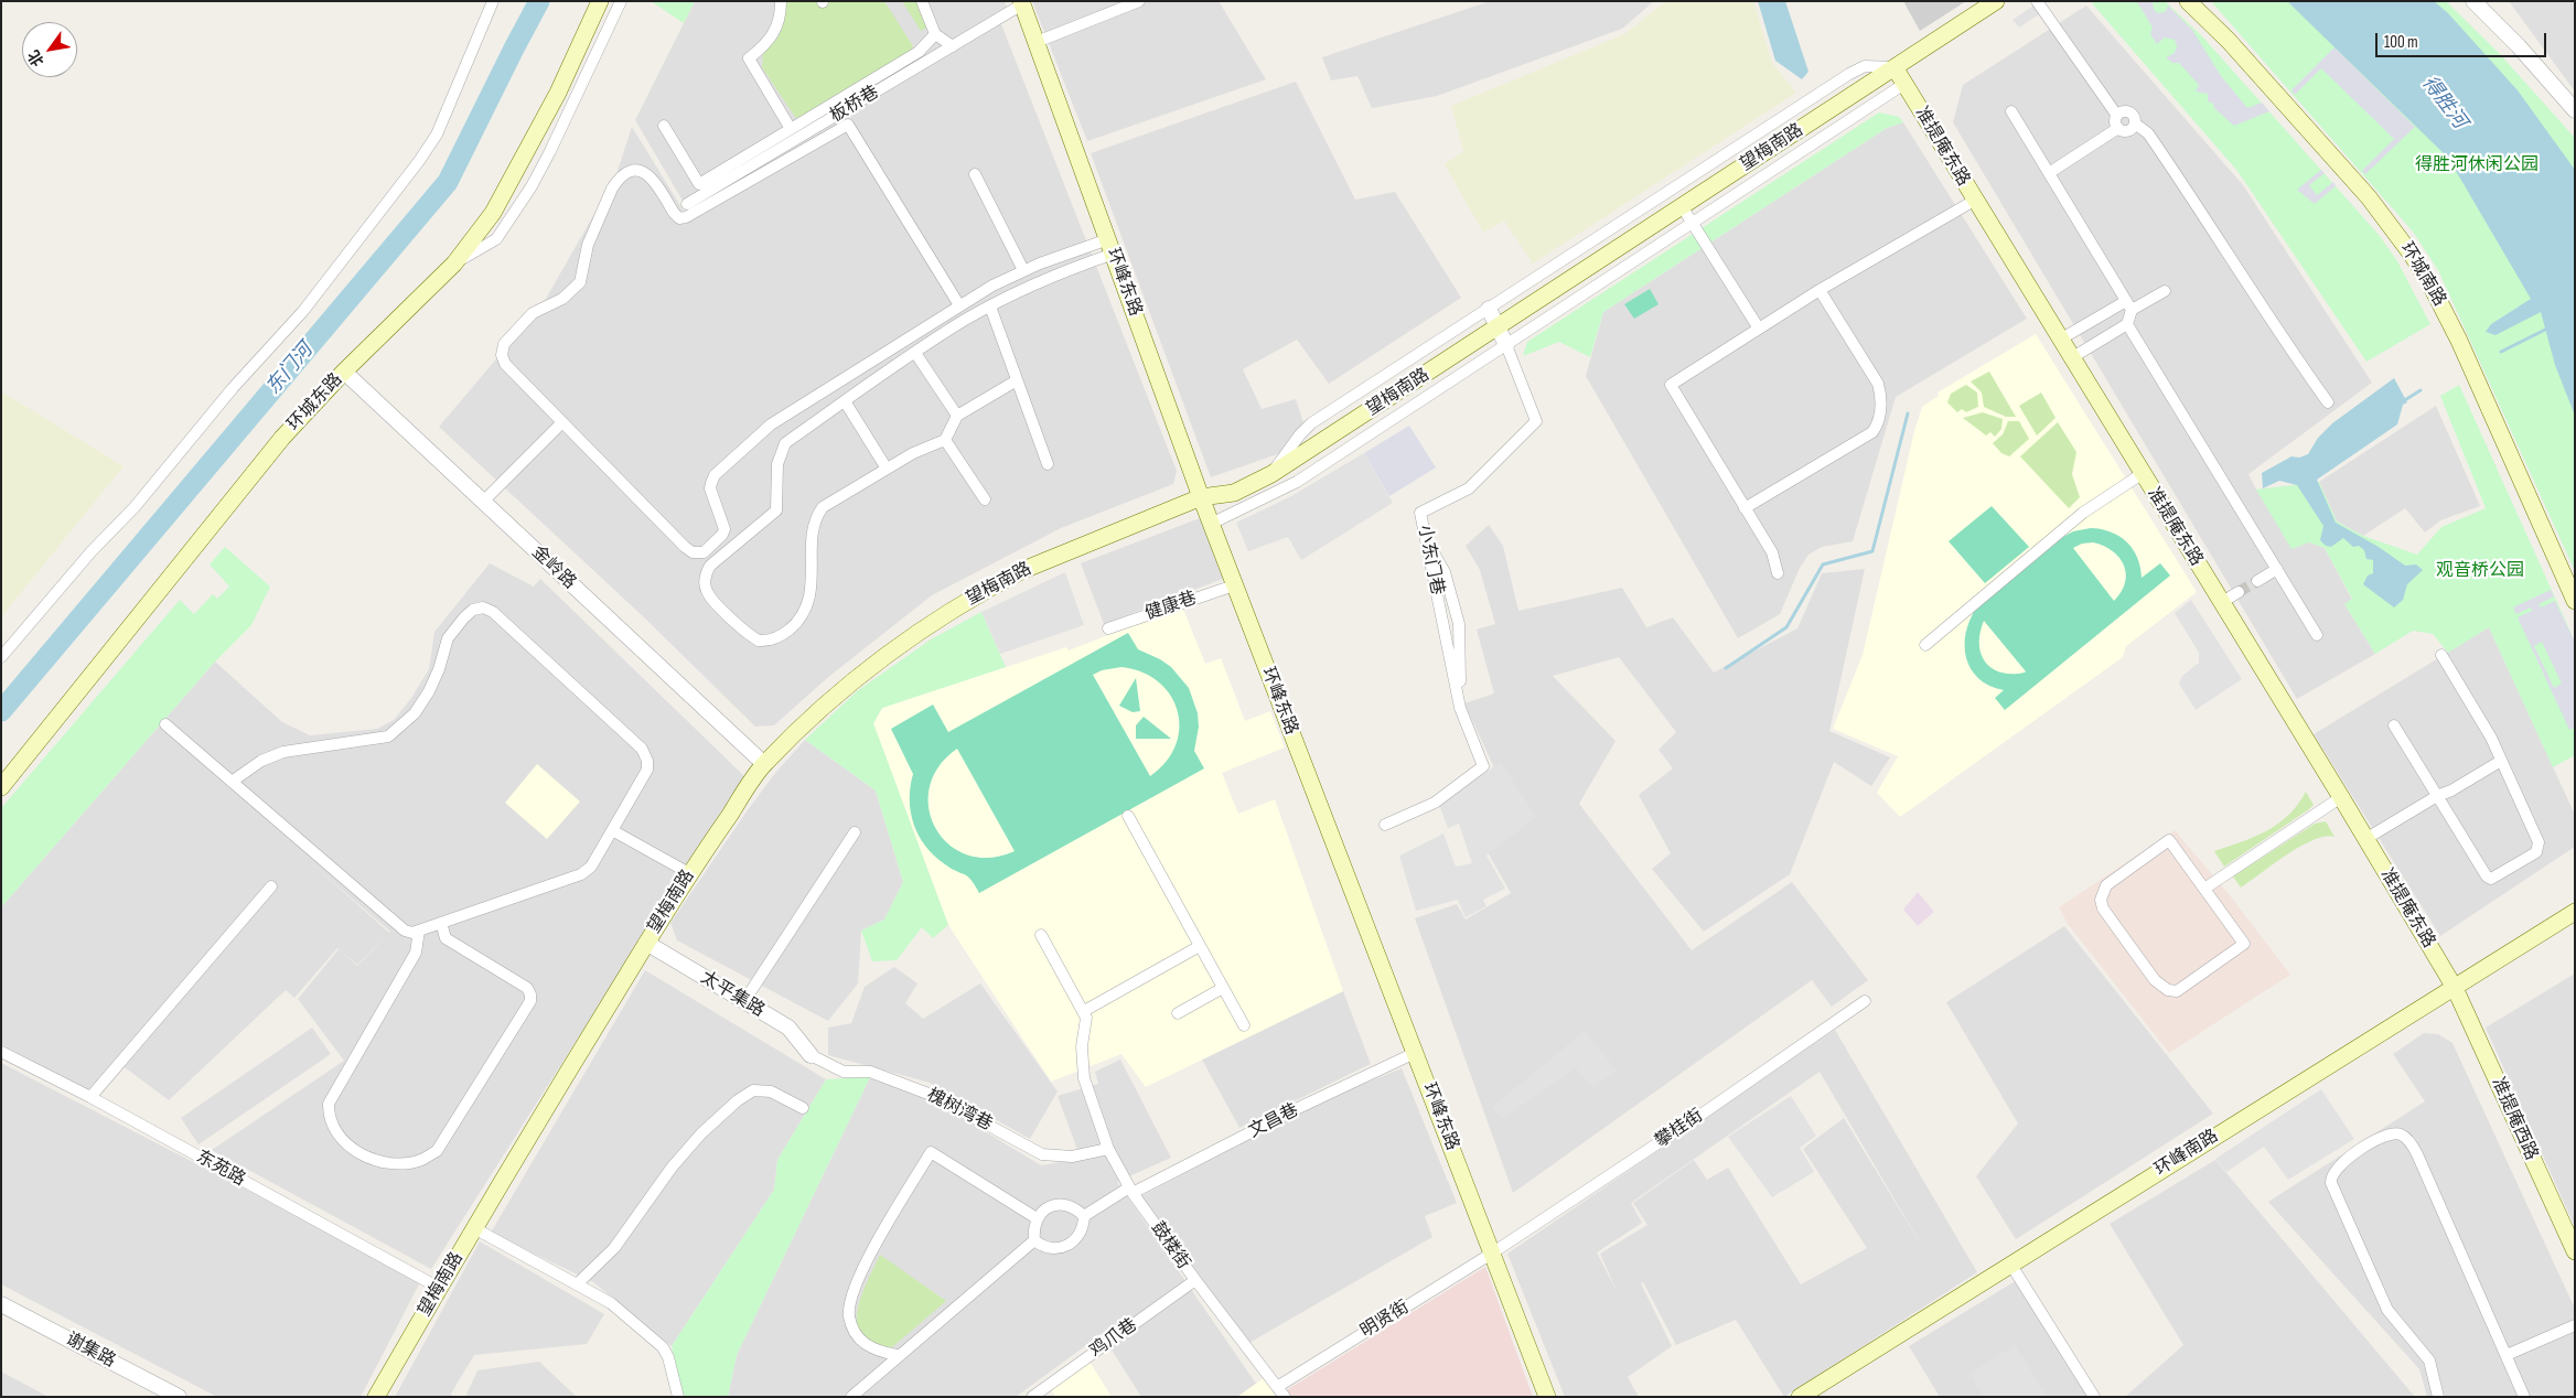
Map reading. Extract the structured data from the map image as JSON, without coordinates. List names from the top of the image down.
{
  "streets": {
    "main road": [
      "准提庵东路",
      "望梅南路",
      "环城南路",
      "环峰东路",
      "环城东路",
      "准提庵西路",
      "环峰南路"
    ],
    "street": [
      "板桥巷",
      "小东门巷",
      "金岭路",
      "健康巷",
      "太平集路",
      "槐树湾巷",
      "文昌巷",
      "攀桂街",
      "东苑路",
      "鼓楼街",
      "明贤街",
      "鸡爪巷",
      "谢集路"
    ]
  },
  "crossings": [
    ["板桥巷", "环峰东路"],
    ["准提庵东路", "望梅南路"],
    ["准提庵东路", "准提庵西路"],
    ["准提庵东路", "环峰南路"],
    ["望梅南路", "环峰东路"],
    ["望梅南路", "金岭路"],
    ["望梅南路", "太平集路"],
    ["望梅南路", "东苑路"],
    ["环峰东路", "健康巷"],
    ["环峰东路", "文昌巷"],
    ["环峰东路", "攀桂街"],
    ["环峰东路", "明贤街"],
    ["环城东路", "金岭路"],
    ["太平集路", "槐树湾巷"],
    ["槐树湾巷", "鼓楼街"],
    ["准提庵西路", "环峰南路"],
    ["文昌巷", "鼓楼街"],
    ["攀桂街", "明贤街"],
    ["鼓楼街", "明贤街"],
    ["鼓楼街", "鸡爪巷"]
  ],
  "water": ["得胜河", "东门河"],
  "parks": ["得胜河休闲公园", "观音桥公园"],
  "scale_bar": "100 m",
  "north": "bottom left"
}
